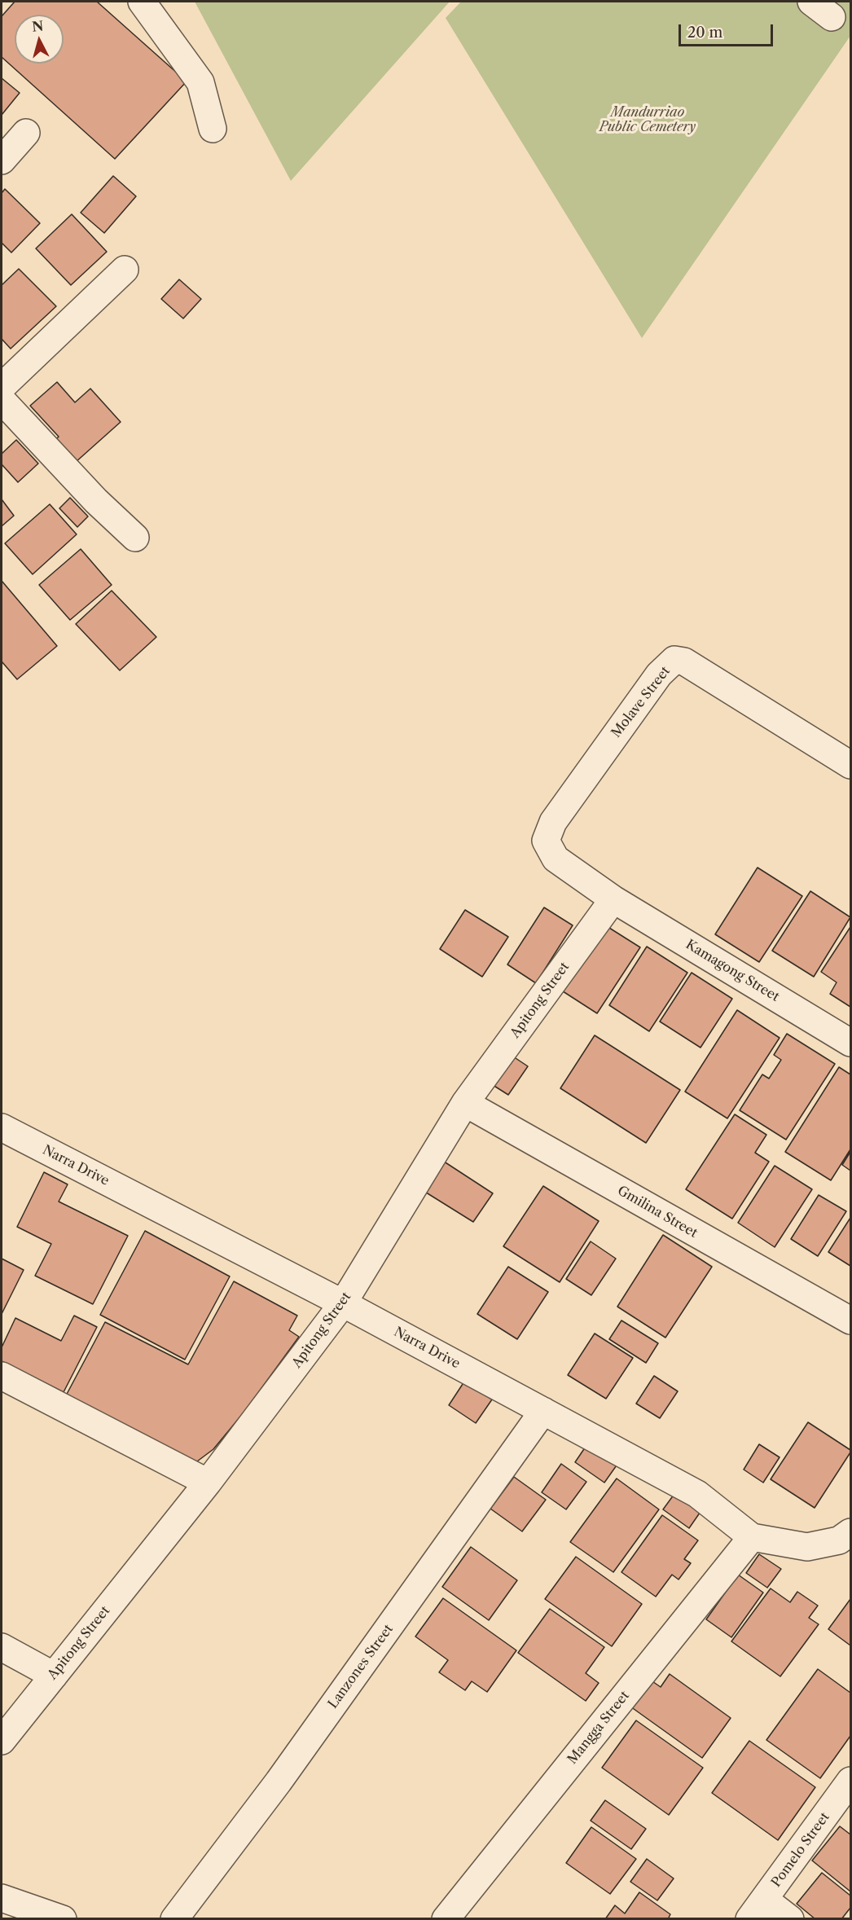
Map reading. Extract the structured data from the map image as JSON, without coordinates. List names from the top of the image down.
{
  "streets": {
    "street": [
      "Molave Street",
      "Kamagong Street",
      "Apitong Street",
      "Narra Drive",
      "Gmilina Street",
      "Lanzones Street",
      "Mangga Street",
      "Pomelo Street"
    ]
  },
  "crossings": [
    ["Molave Street", "Kamagong Street"],
    ["Molave Street", "Apitong Street"],
    ["Kamagong Street", "Apitong Street"],
    ["Apitong Street", "Narra Drive"],
    ["Apitong Street", "Gmilina Street"],
    ["Narra Drive", "Lanzones Street"],
    ["Narra Drive", "Mangga Street"]
  ],
  "parks": ["Mandurriao Public Cemetery"],
  "scale_bar": "20 m",
  "north": "top"
}
